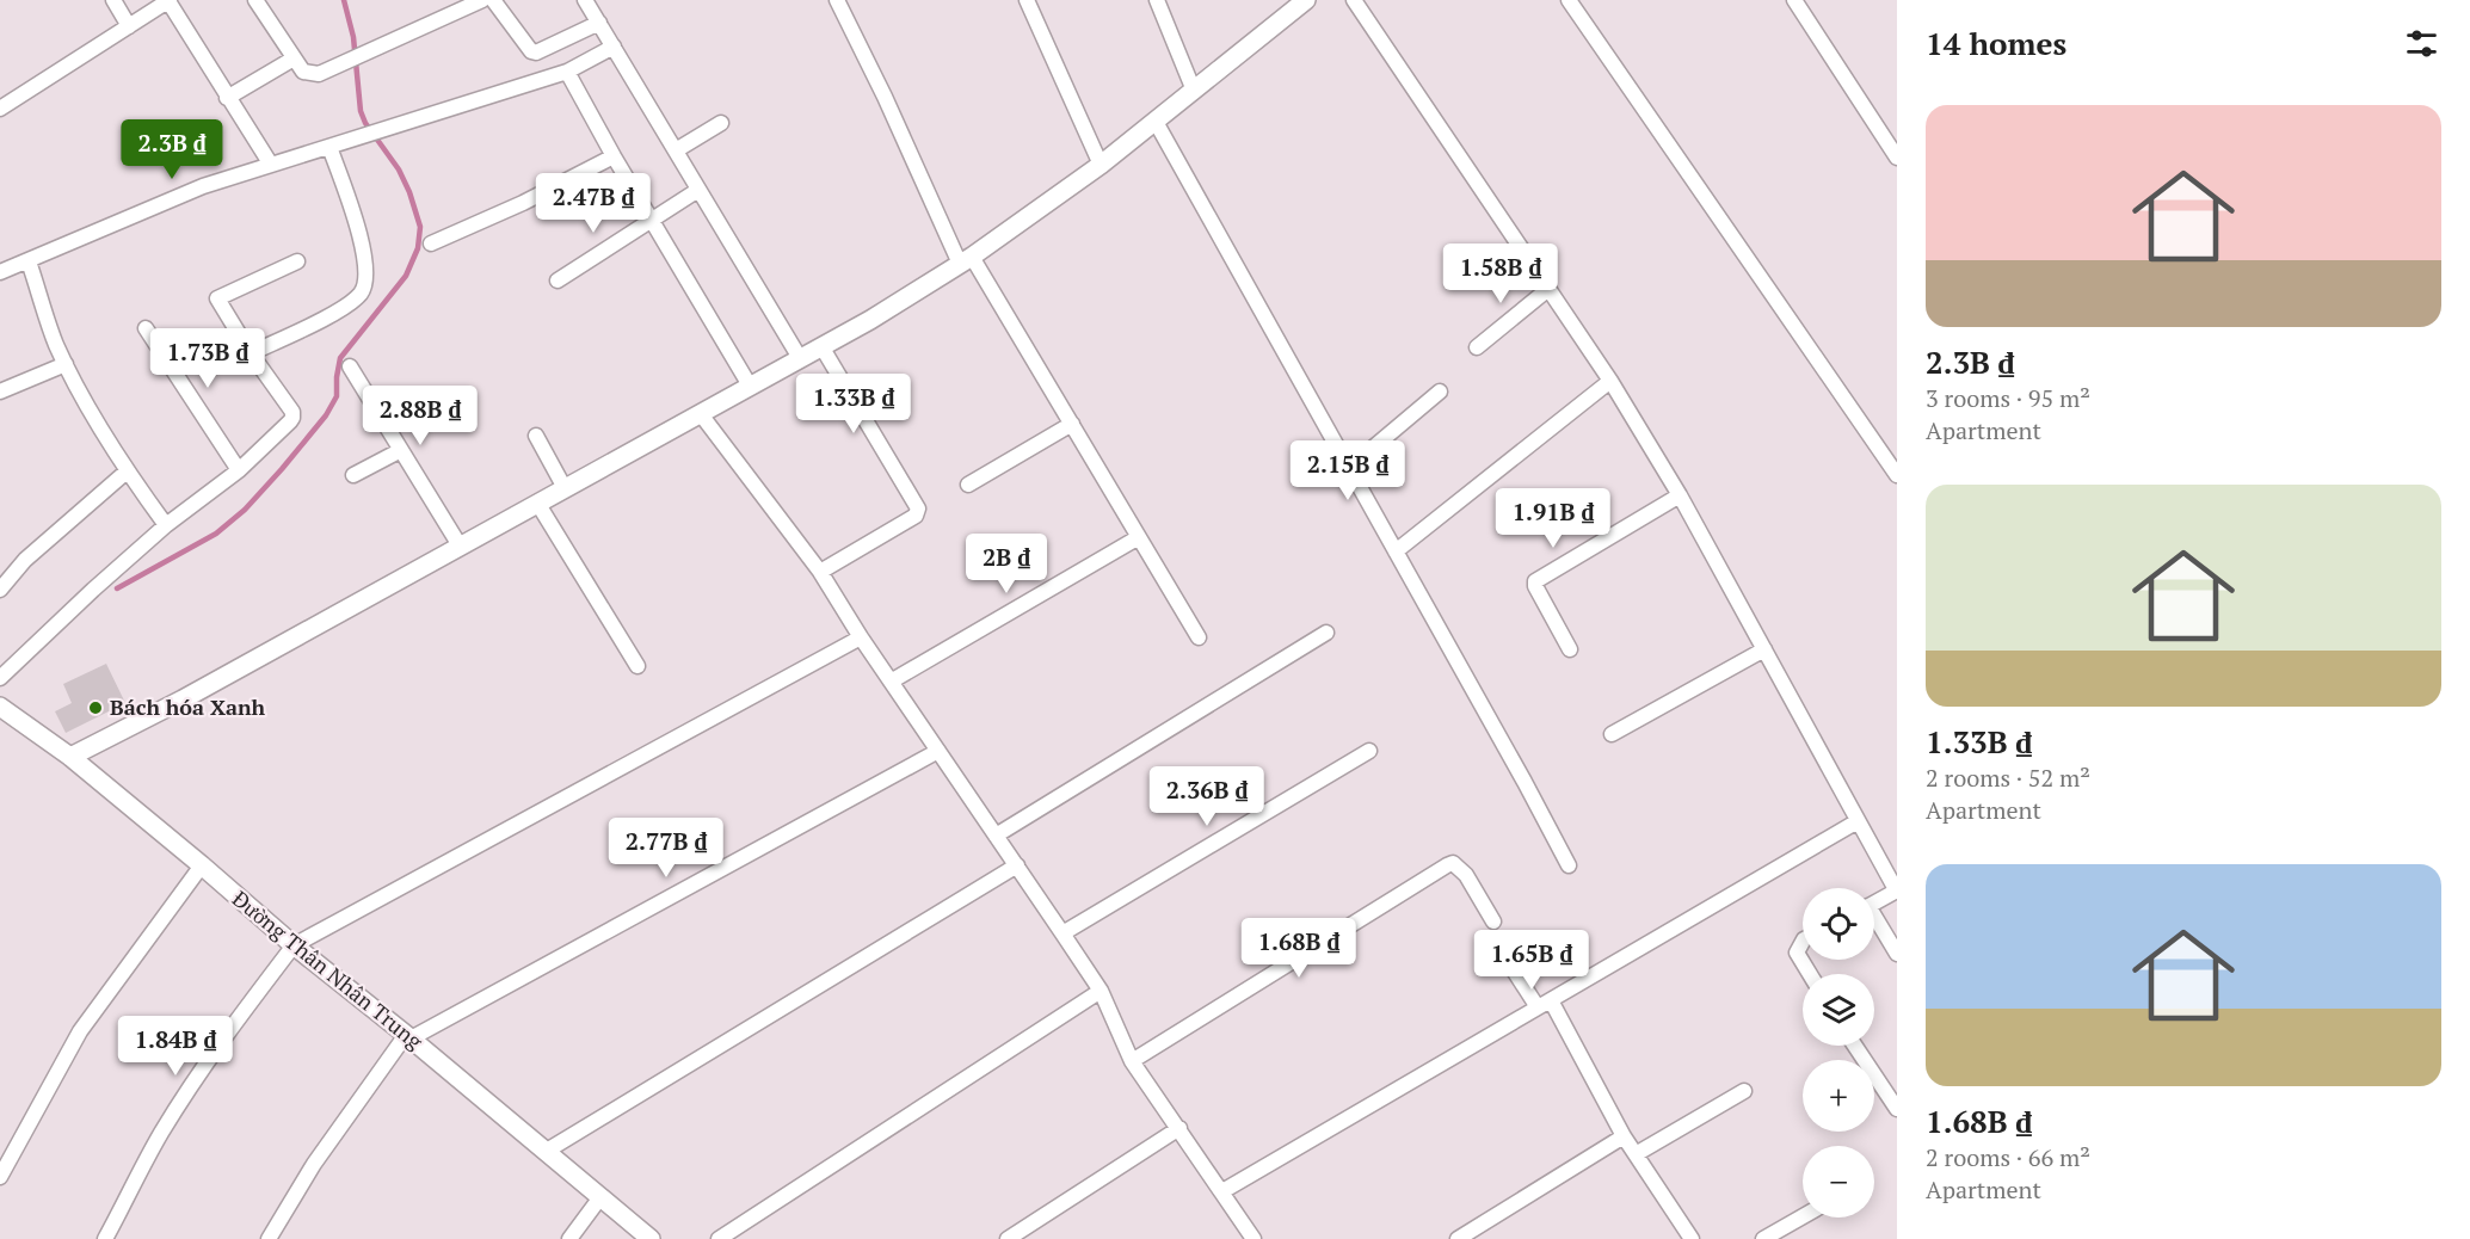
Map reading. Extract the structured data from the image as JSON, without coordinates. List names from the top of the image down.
{
  "streets": {
    "street": ["Đường Thân Nhân Trung"]
  },
  "places": ["Bách hóa Xanh"],
  "page": {
    "heading": "14 homes",
    "list": [
      {
        "name": "2.3B ₫",
        "note": "3 rooms · 95 m² · Apartment"
      },
      {
        "name": "1.33B ₫",
        "note": "2 rooms · 52 m² · Apartment"
      },
      {
        "name": "1.68B ₫",
        "note": "2 rooms · 66 m² · Apartment"
      }
    ],
    "price": [
      "2.3B ₫",
      "2.47B ₫",
      "1.58B ₫",
      "1.73B ₫",
      "1.33B ₫",
      "2.88B ₫",
      "2.15B ₫",
      "1.91B ₫",
      "2B ₫",
      "2.36B ₫",
      "2.77B ₫",
      "1.68B ₫",
      "1.65B ₫",
      "1.84B ₫"
    ],
    "map_buttons": ["+", "−"]
  }
}
